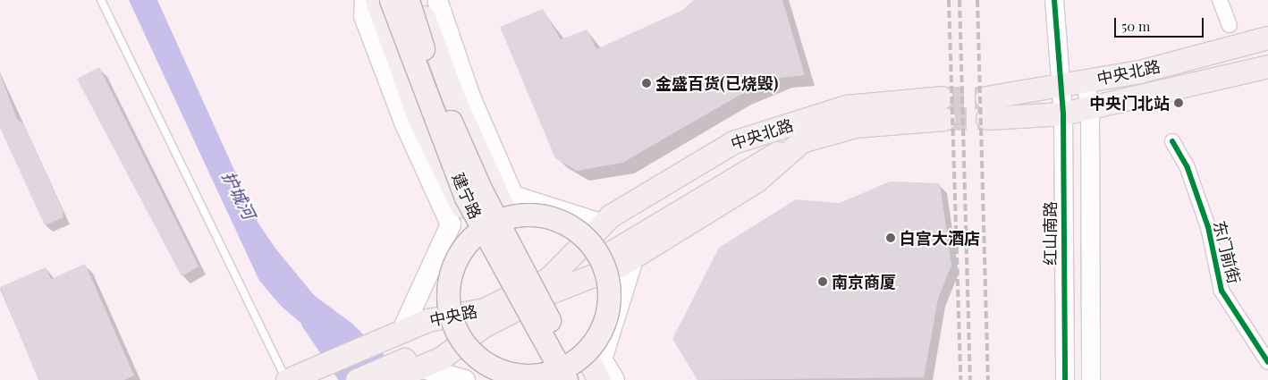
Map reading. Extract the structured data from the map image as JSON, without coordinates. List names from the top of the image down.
{
  "streets": {
    "main road": ["中央北路", "建宁路", "中央路"],
    "street": ["红山南路", "东门前街"]
  },
  "crossings": [
    ["中央北路", "红山南路"],
    ["中央北路", "中央路"]
  ],
  "water": ["护城河"],
  "places": [
    "金盛百货(已烧毁)",
    "中央门北站",
    "白宫大酒店",
    "南京商厦"
  ],
  "scale_bar": "50 m"
}
